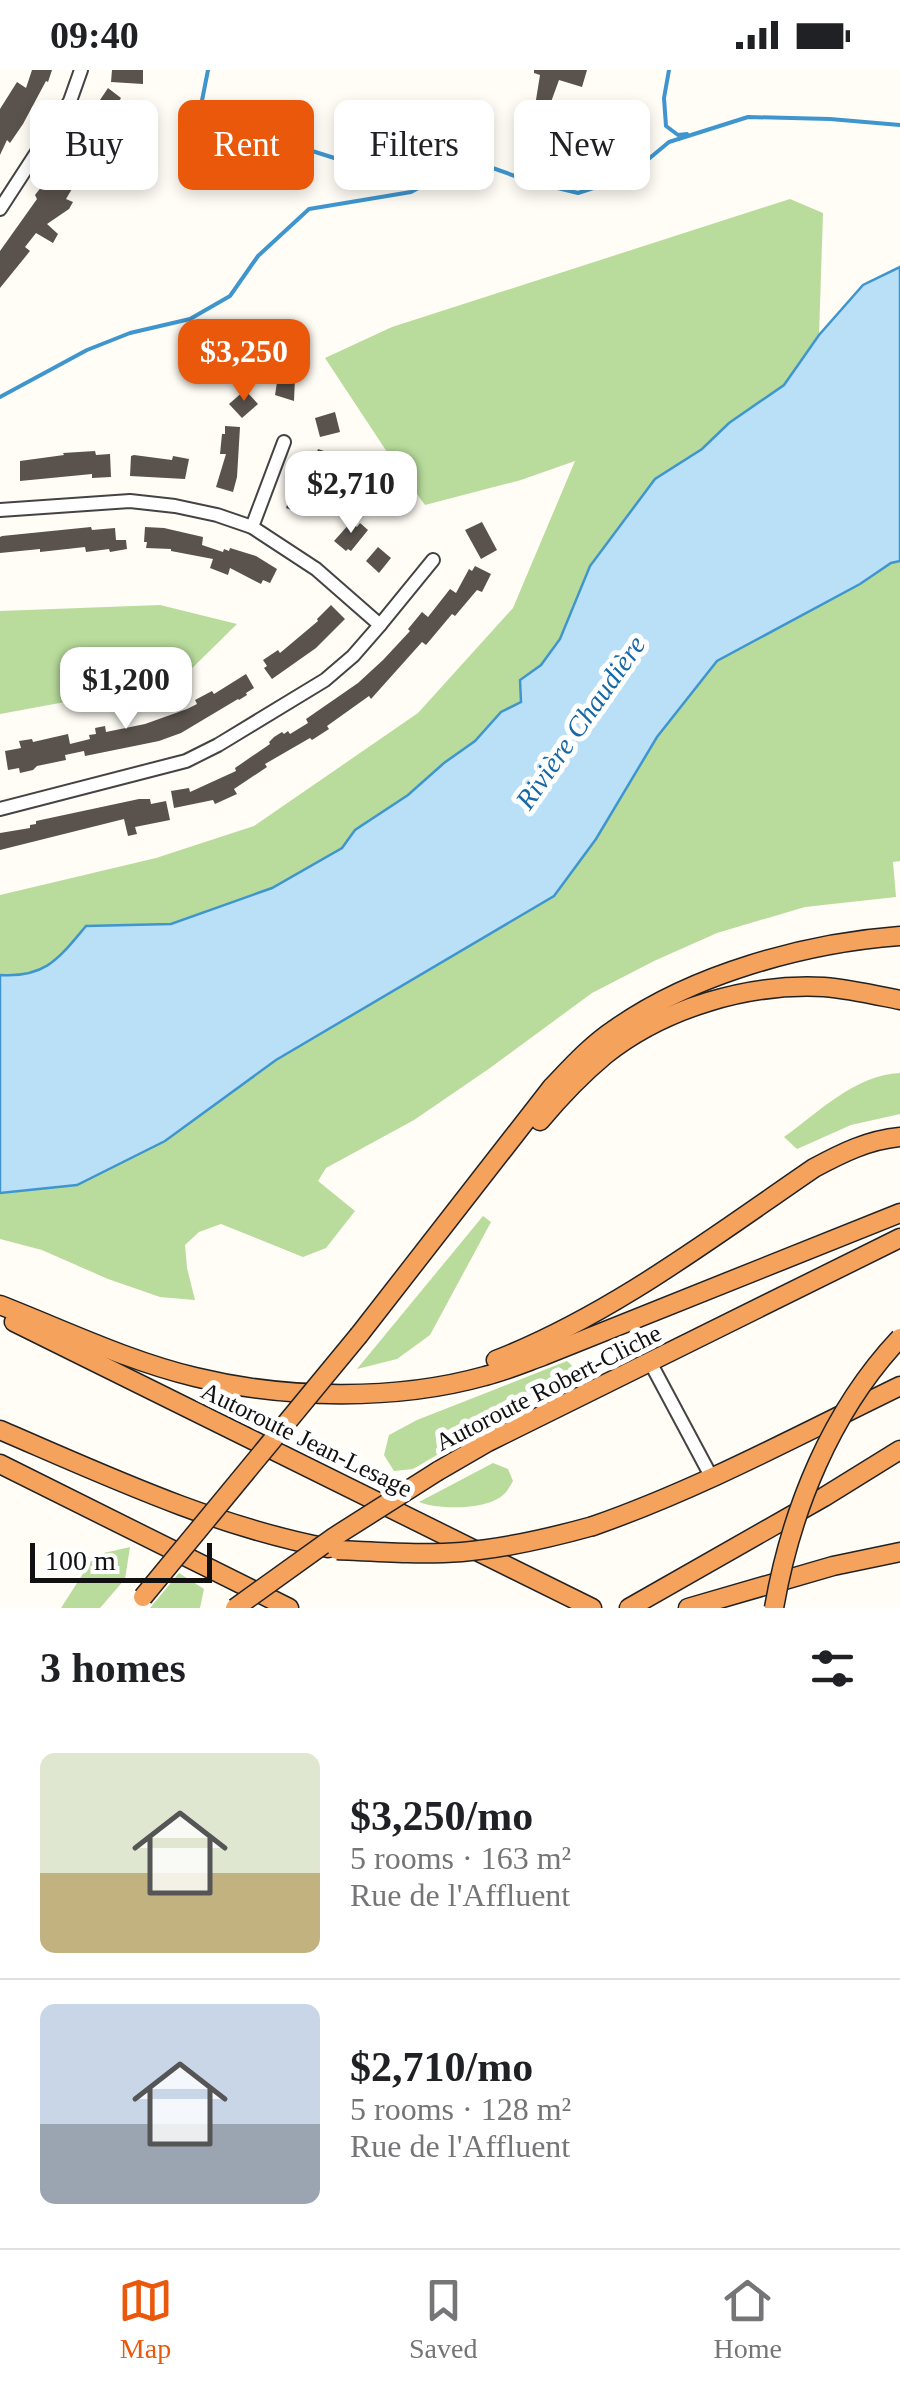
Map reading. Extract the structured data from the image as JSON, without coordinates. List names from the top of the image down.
{
  "streets": {
    "highway": ["Autoroute Robert-Cliche", "Autoroute Jean-Lesage"]
  },
  "water": ["Rivière Chaudière"],
  "scale_bar": "100 m",
  "page": {
    "status": "09:40",
    "chip": [
      "Buy",
      "Rent",
      "Filters",
      "New"
    ],
    "price": ["$3,250", "$2,710", "$1,200"],
    "scale": "100 m",
    "heading": "3 homes",
    "list": [
      {
        "name": "$3,250/mo",
        "note": "5 rooms · 163 m² · Rue de l'Affluent"
      },
      {
        "name": "$2,710/mo",
        "note": "5 rooms · 128 m² · Rue de l'Affluent"
      }
    ],
    "tabs": ["Map", "Saved", "Home"]
  }
}
